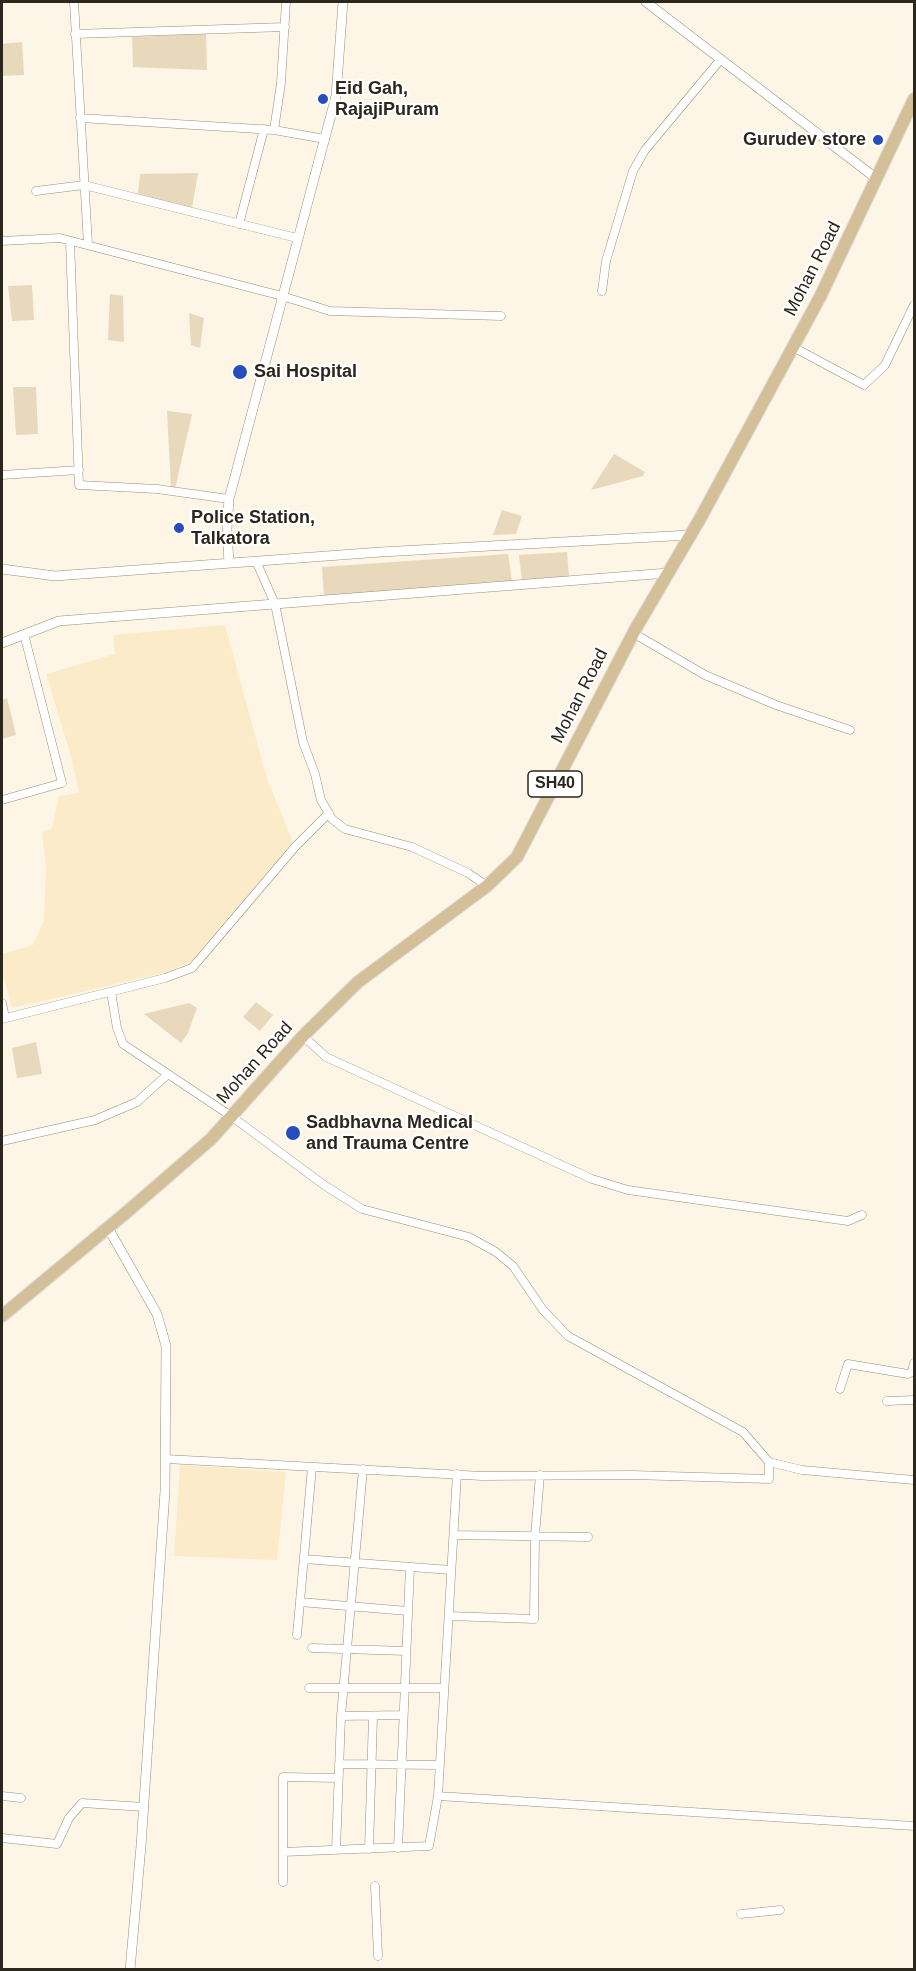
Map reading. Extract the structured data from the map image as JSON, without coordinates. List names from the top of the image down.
{
  "streets": {
    "main road": ["Mohan Road", "SH40"]
  },
  "places": [
    "Eid Gah, RajajiPuram",
    "Gurudev store",
    "Sai Hospital",
    "Police Station, Talkatora",
    "Sadbhavna Medical and Trauma Centre"
  ]
}
